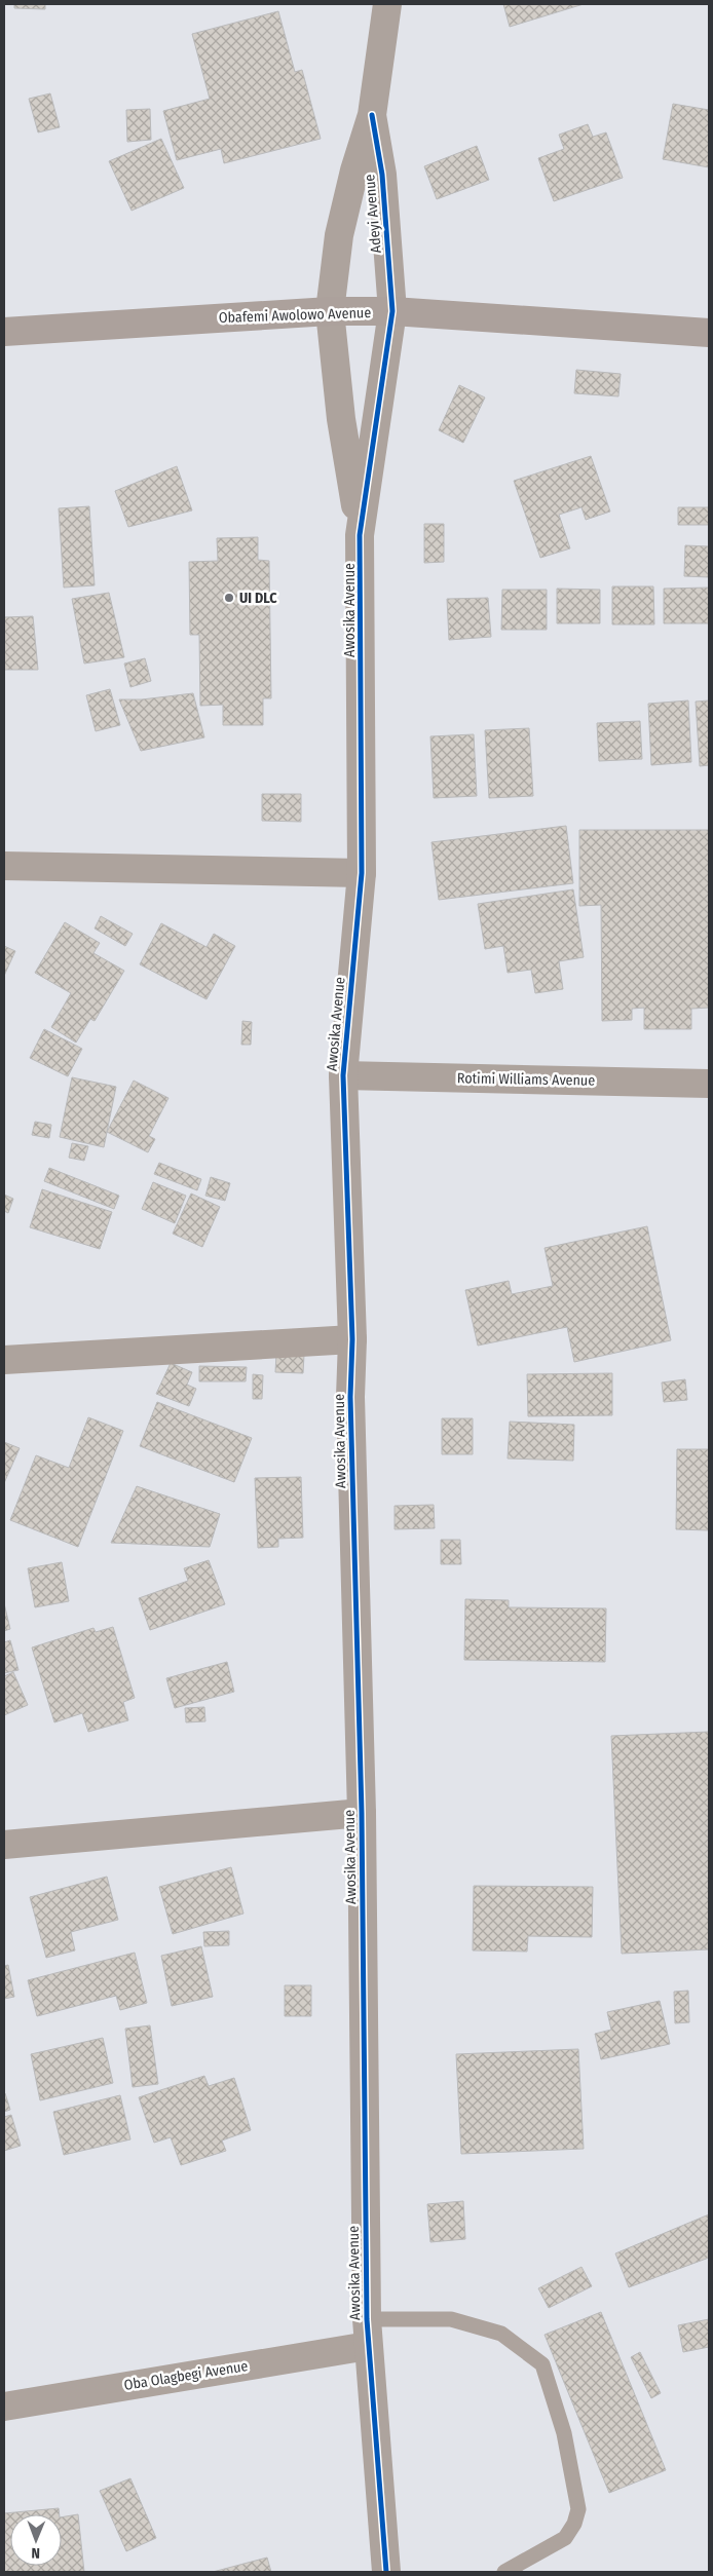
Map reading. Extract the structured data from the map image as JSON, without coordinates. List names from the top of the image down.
{
  "streets": {
    "main road": ["Obafemi Awolowo Avenue"],
    "street": [
      "Adeyi Avenue",
      "Awosika Avenue",
      "Rotimi Williams Avenue",
      "Oba Olagbegi Avenue"
    ]
  },
  "crossings": [
    ["Adeyi Avenue", "Obafemi Awolowo Avenue"],
    ["Adeyi Avenue", "Awosika Avenue"],
    ["Obafemi Awolowo Avenue", "Awosika Avenue"],
    ["Awosika Avenue", "Rotimi Williams Avenue"],
    ["Awosika Avenue", "Oba Olagbegi Avenue"]
  ],
  "places": ["UI DLC"],
  "north": "bottom"
}
